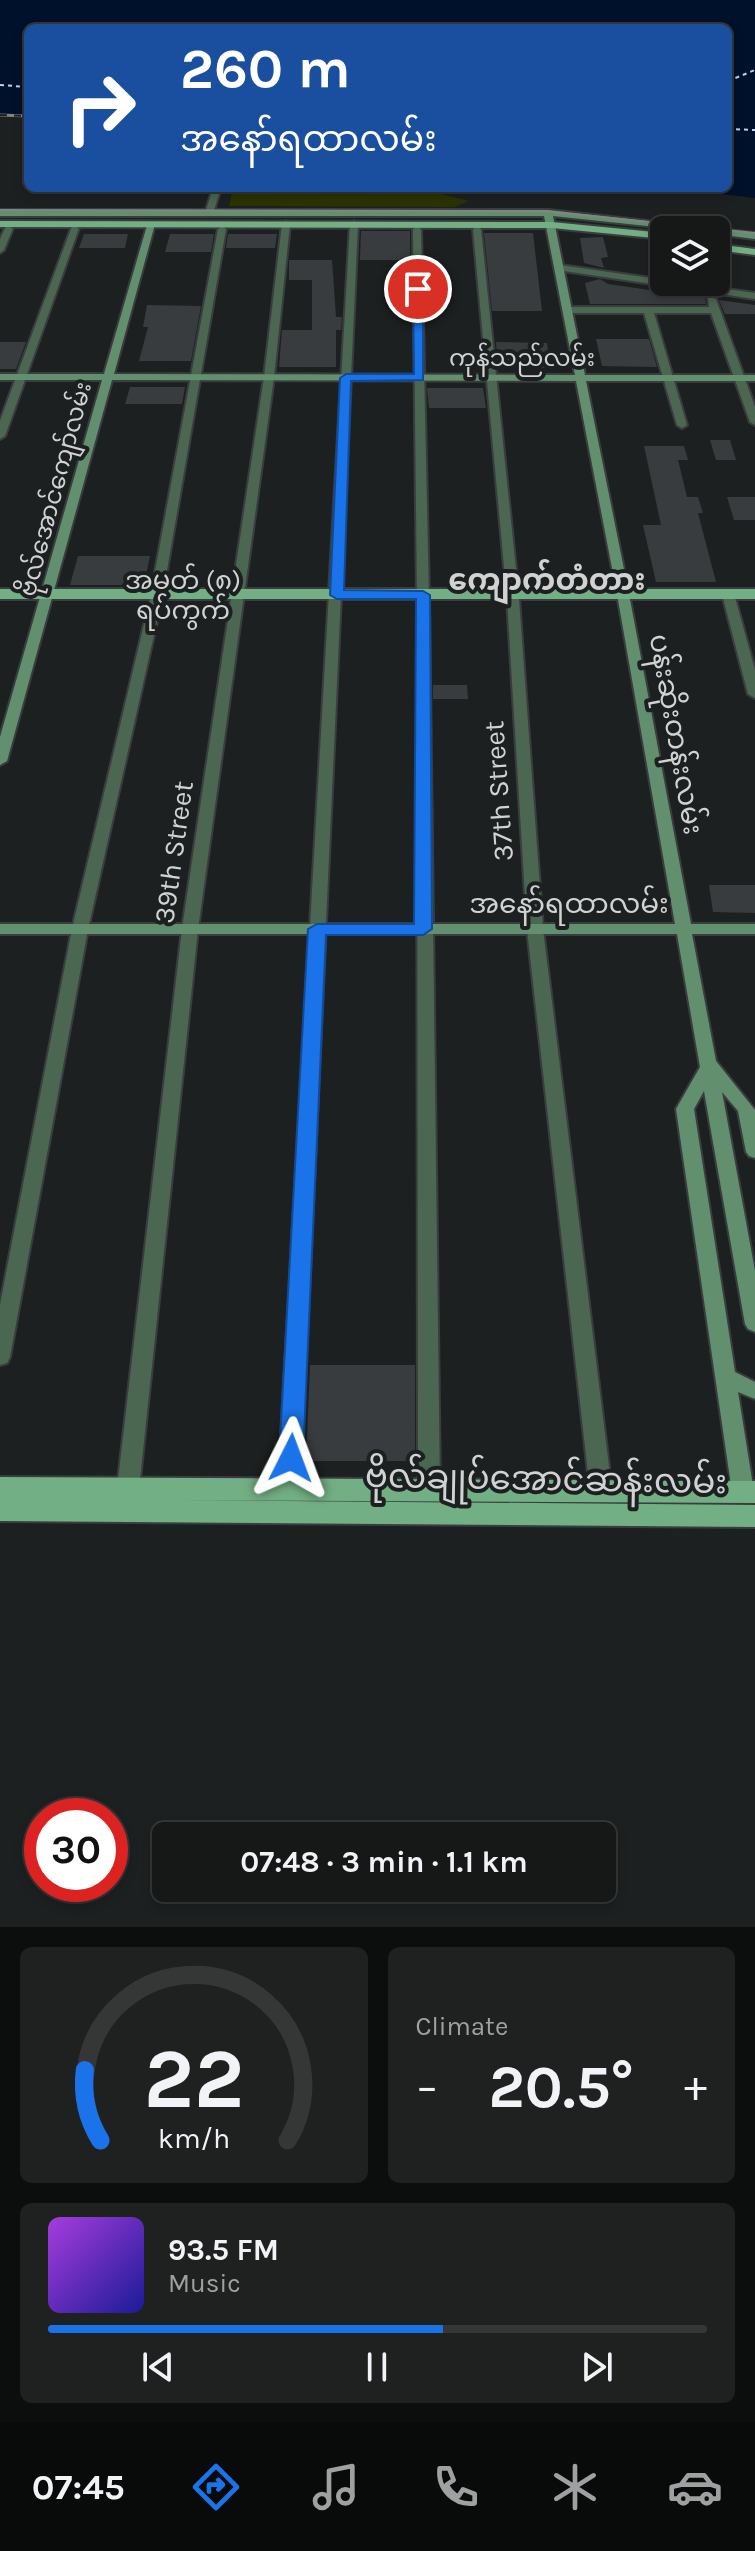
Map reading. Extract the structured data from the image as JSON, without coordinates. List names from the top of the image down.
{
  "streets": {
    "main road": [
      "ကုန်သည်လမ်း",
      "ဗိုလ်အောင်ကျော်လမ်း",
      "ပန်းဆိုးတန်းလမ်း",
      "အနော်ရထာလမ်း",
      "ဗိုလ်ချုပ်အောင်ဆန်းလမ်း"
    ],
    "street": ["37th Street", "39th Street"]
  },
  "crossings": [
    ["ကုန်သည်လမ်း", "ဗိုလ်အောင်ကျော်လမ်း"],
    ["ကုန်သည်လမ်း", "ပန်းဆိုးတန်းလမ်း"],
    ["ကုန်သည်လမ်း", "37th Street"],
    ["ကုန်သည်လမ်း", "39th Street"],
    ["ပန်းဆိုးတန်းလမ်း", "အနော်ရထာလမ်း"],
    ["37th Street", "အနော်ရထာလမ်း"],
    ["37th Street", "ဗိုလ်ချုပ်အောင်ဆန်းလမ်း"],
    ["39th Street", "အနော်ရထာလမ်း"],
    ["39th Street", "ဗိုလ်ချုပ်အောင်ဆန်းလမ်း"]
  ],
  "districts": ["အမှတ် (၈) ရပ်ကွက်", "ကျောက်တံတား"],
  "page": {
    "turn": ["260 m", "အနော်ရထာလမ်း"],
    "limit": "30",
    "trip": "07:48 · 3 min · 1.1 km",
    "tile": "Climate",
    "heat": ["−", "20.5°", "+"],
    "song": ["93.5 FM", "Music"],
    "tabs": "07:45",
    "gauge": ["22", "km/h"]
  }
}
